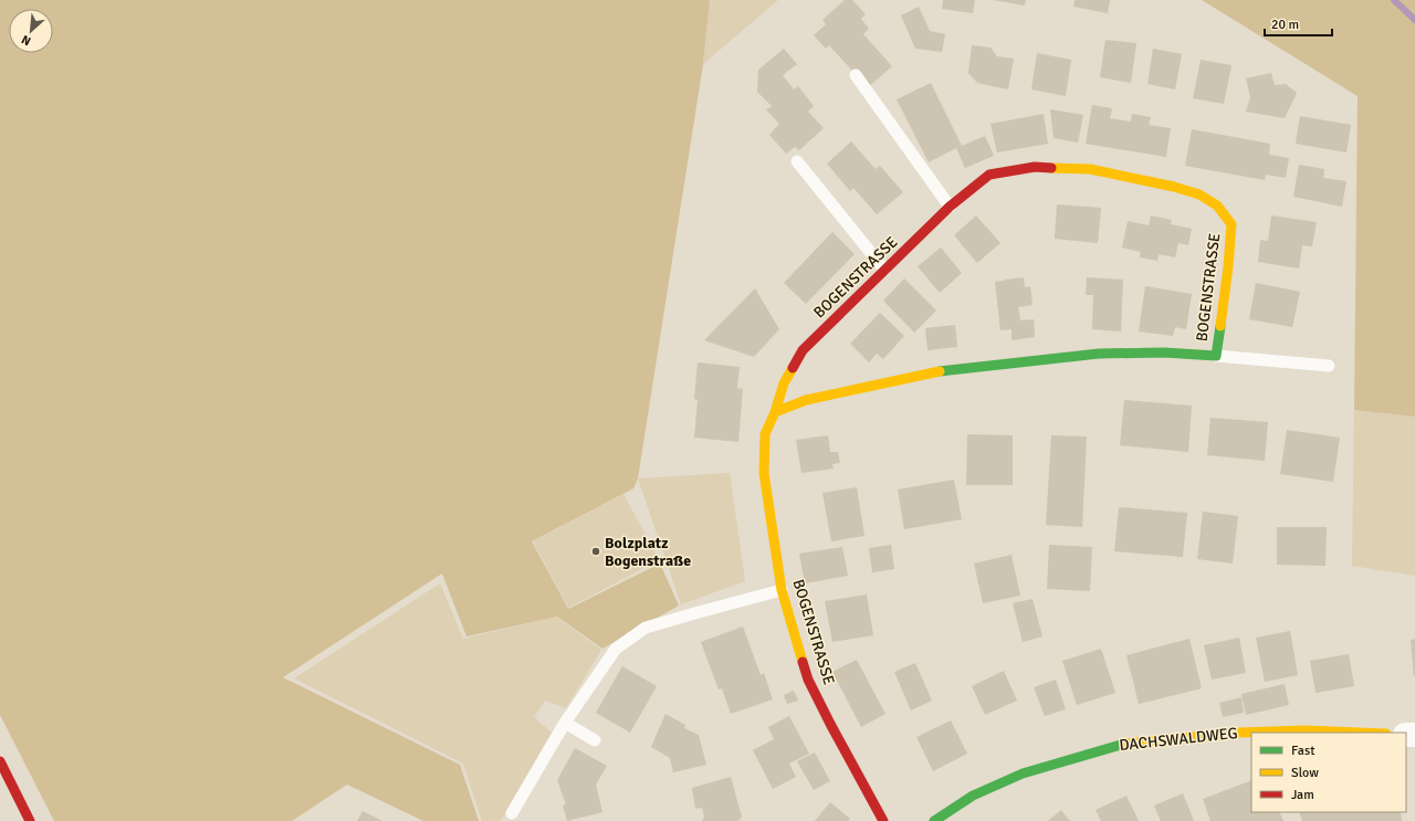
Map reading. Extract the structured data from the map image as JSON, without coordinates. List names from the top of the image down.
{
  "streets": {
    "street": ["BOGENSTRASSE", "DACHSWALDWEG"]
  },
  "places": ["Bolzplatz Bogenstraße"],
  "legend": ["Fast", "Slow", "Jam"],
  "scale_bar": "20 m",
  "north": "bottom left"
}
